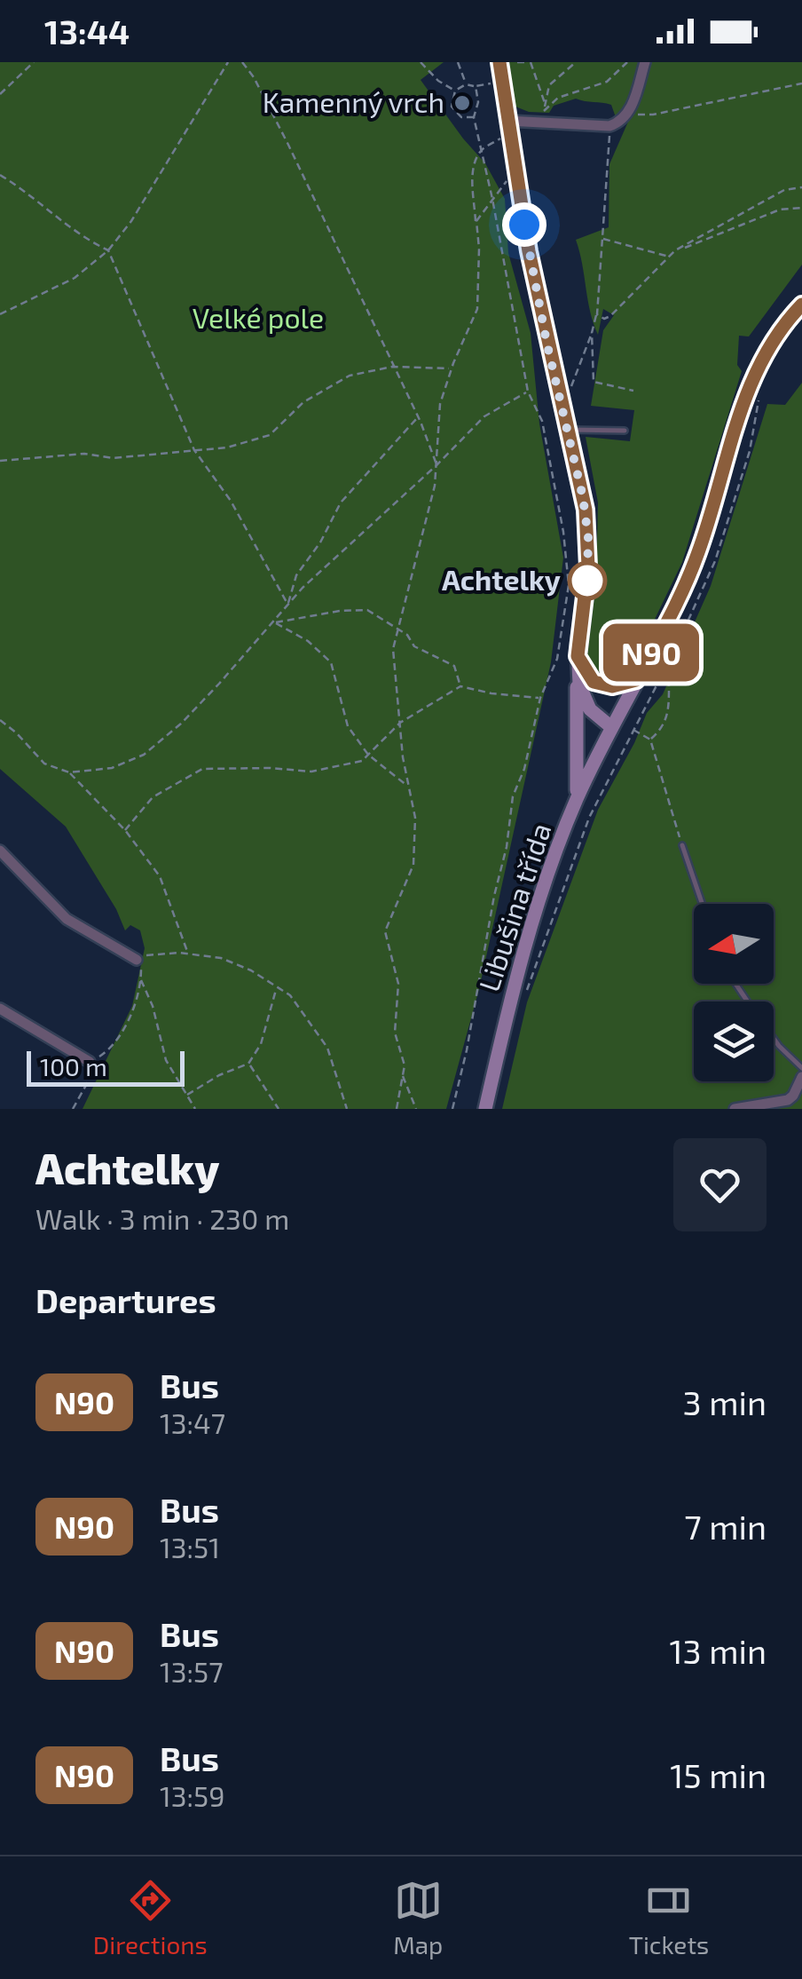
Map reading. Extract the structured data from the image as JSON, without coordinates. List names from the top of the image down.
{
  "streets": {
    "street": ["Libušina třída"]
  },
  "parks": ["Velké pole"],
  "places": ["Kamenný vrch", "Achtelky"],
  "lines": ["bus line N90"],
  "scale_bar": "100 m",
  "north": "left",
  "page": {
    "status": "13:44",
    "on_map": "N90",
    "scale": "100 m",
    "heading": [
      ["Achtelky", "Walk · 3 min · 230 m"],
      "Departures"
    ],
    "list": [
      {
        "mark": "N90",
        "name": "Bus",
        "note": "13:47",
        "value": "3 min"
      },
      {
        "mark": "N90",
        "name": "Bus",
        "note": "13:51",
        "value": "7 min"
      },
      {
        "mark": "N90",
        "name": "Bus",
        "note": "13:57",
        "value": "13 min"
      },
      {
        "mark": "N90",
        "name": "Bus",
        "note": "13:59",
        "value": "15 min"
      }
    ],
    "tabs": ["Directions", "Map", "Tickets"]
  }
}
